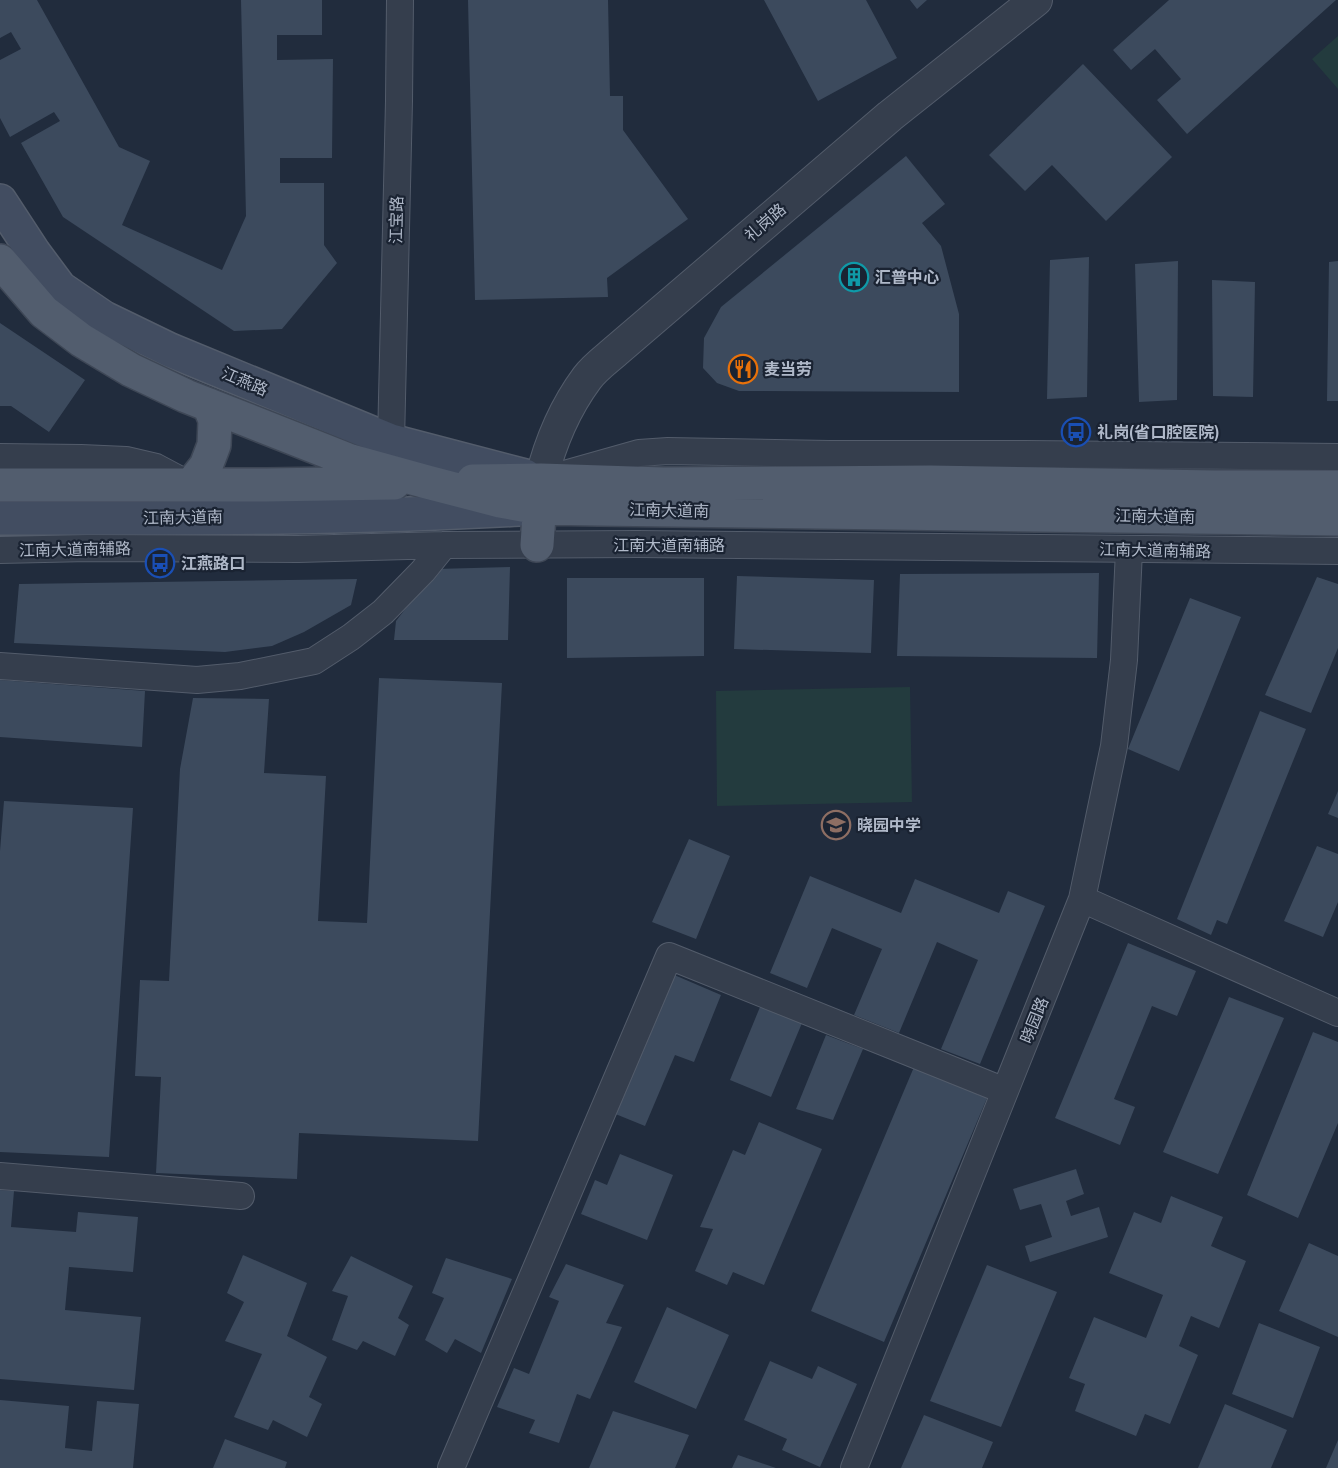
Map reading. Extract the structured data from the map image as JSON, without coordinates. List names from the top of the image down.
{
  "streets": {
    "main road": ["江燕路", "江南大道南"],
    "street": [
      "江宝路",
      "礼岗路",
      "江南大道南辅路",
      "晓园路"
    ]
  },
  "crossings": [
    ["江宝路", "江燕路"],
    ["礼岗路", "江燕路"],
    ["礼岗路", "江南大道南"],
    ["江燕路", "江南大道南"],
    ["江南大道南辅路", "晓园路"]
  ],
  "places": {
    "building": ["汇普中心"],
    "restaurant": ["麦当劳"],
    "bus stop": ["礼岗(省口腔医院)", "江燕路口"],
    "school or university": ["晓园中学"]
  }
}
